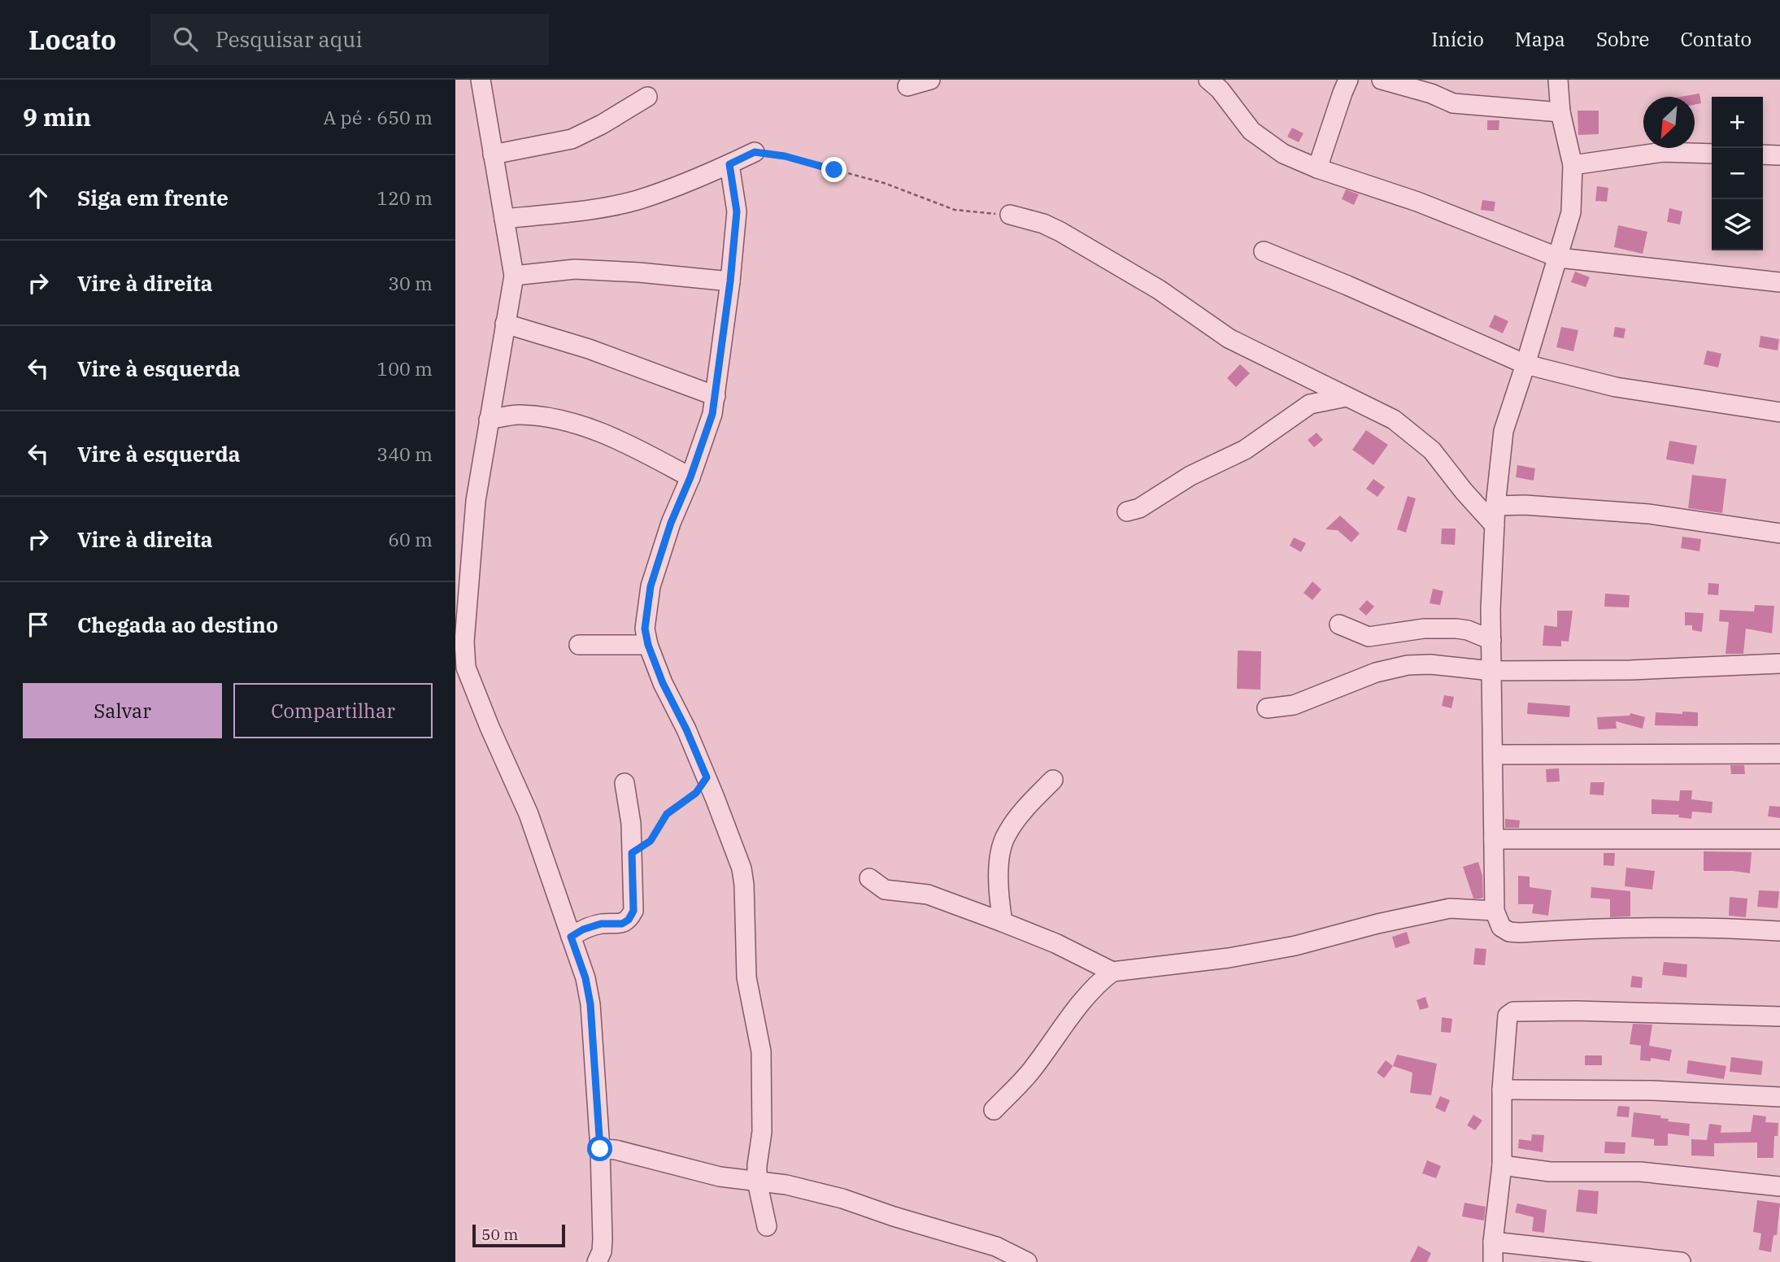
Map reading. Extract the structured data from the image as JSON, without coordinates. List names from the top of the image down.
{
  "scale_bar": "50 m",
  "north": "bottom left",
  "page": {
    "header": "Locato",
    "search": "Pesquisar aqui",
    "nav": [
      "Início",
      "Mapa",
      "Sobre",
      "Contato"
    ],
    "heading": ["9 min", "A pé · 650 m"],
    "map_buttons": ["+", "−"],
    "list": [
      ["Siga em frente", "120 m"],
      ["Vire à direita", "30 m"],
      ["Vire à esquerda", "100 m"],
      ["Vire à esquerda", "340 m"],
      ["Vire à direita", "60 m"],
      "Chegada ao destino"
    ],
    "buttons": ["Salvar", "Compartilhar"],
    "scale": "50 m"
  }
}
